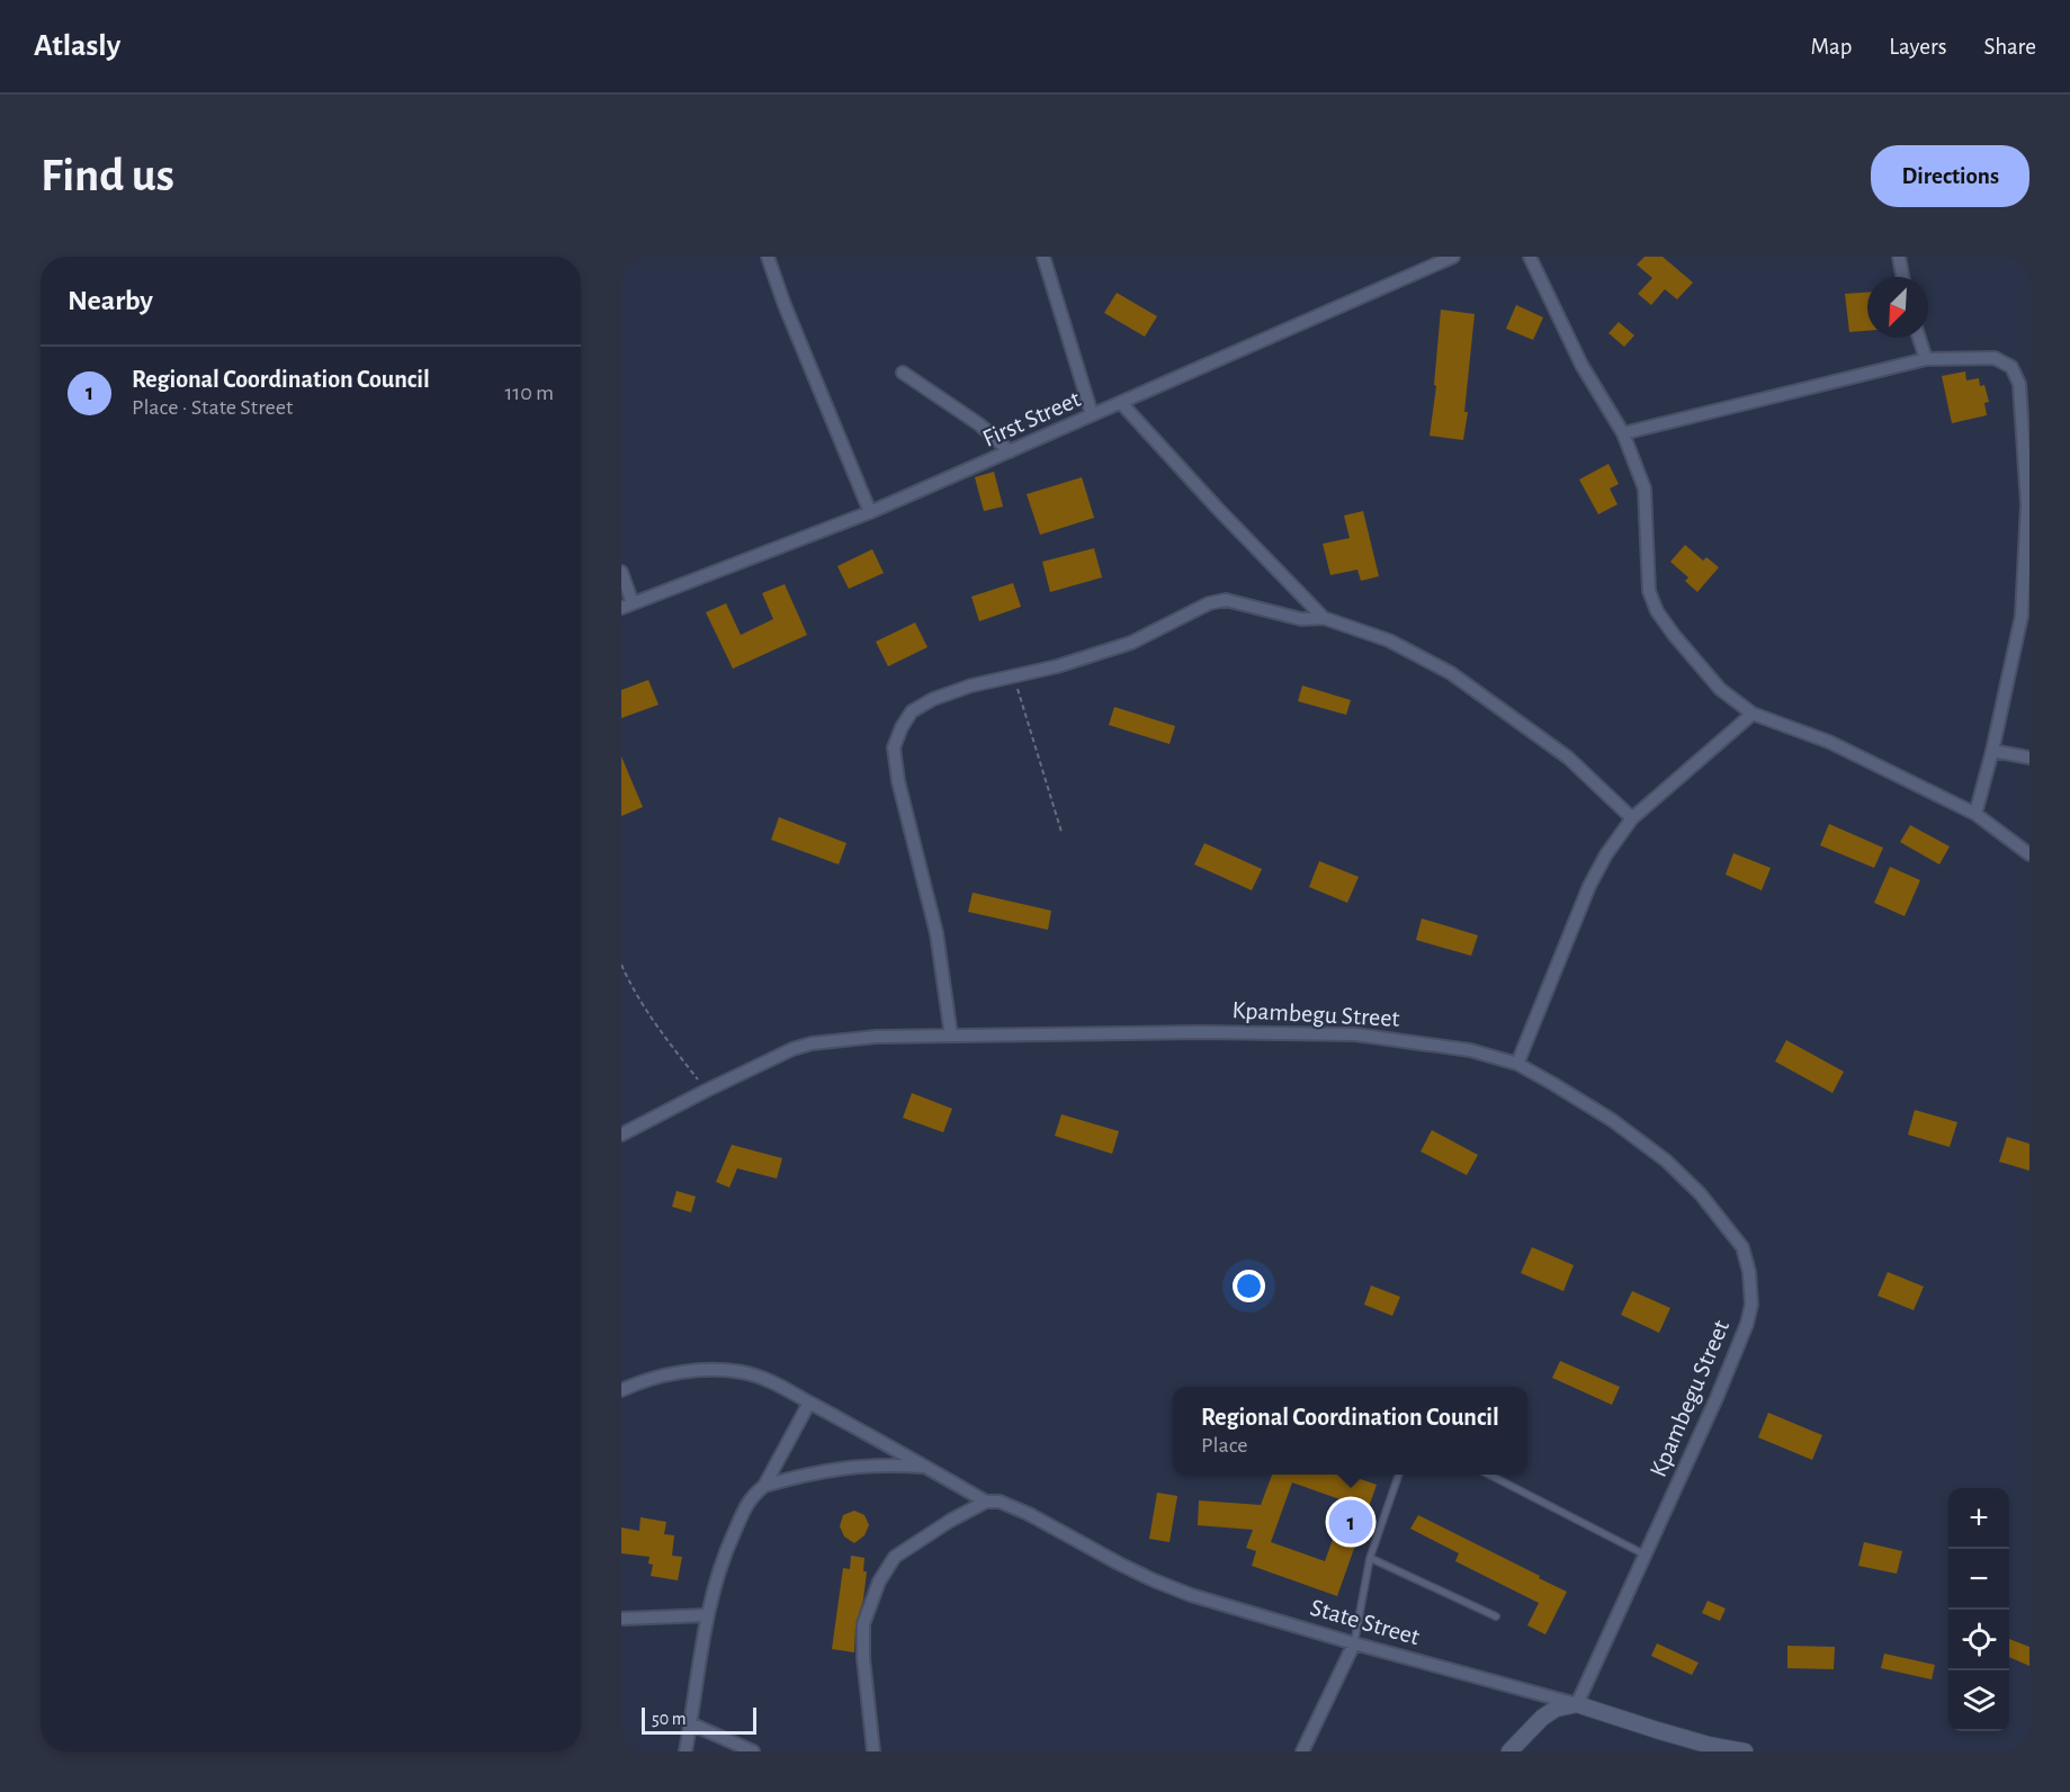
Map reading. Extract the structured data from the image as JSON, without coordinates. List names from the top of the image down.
{
  "streets": {
    "street": ["First Street", "Kpambegu Street", "State Street"]
  },
  "crossings": [
    ["Kpambegu Street", "State Street"]
  ],
  "scale_bar": "50 m",
  "north": "bottom left",
  "page": {
    "header": "Atlasly",
    "nav": ["Map", "Layers", "Share"],
    "buttons": "Directions",
    "title": "Find us",
    "heading": "Nearby",
    "list": [
      {
        "mark": "1",
        "name": "Regional Coordination Council",
        "note": "Place · State Street",
        "value": "110 m"
      }
    ],
    "popup": ["Regional Coordination Council", "Place"],
    "map_buttons": ["+", "−"],
    "pins": "1",
    "scale": "50 m"
  }
}
